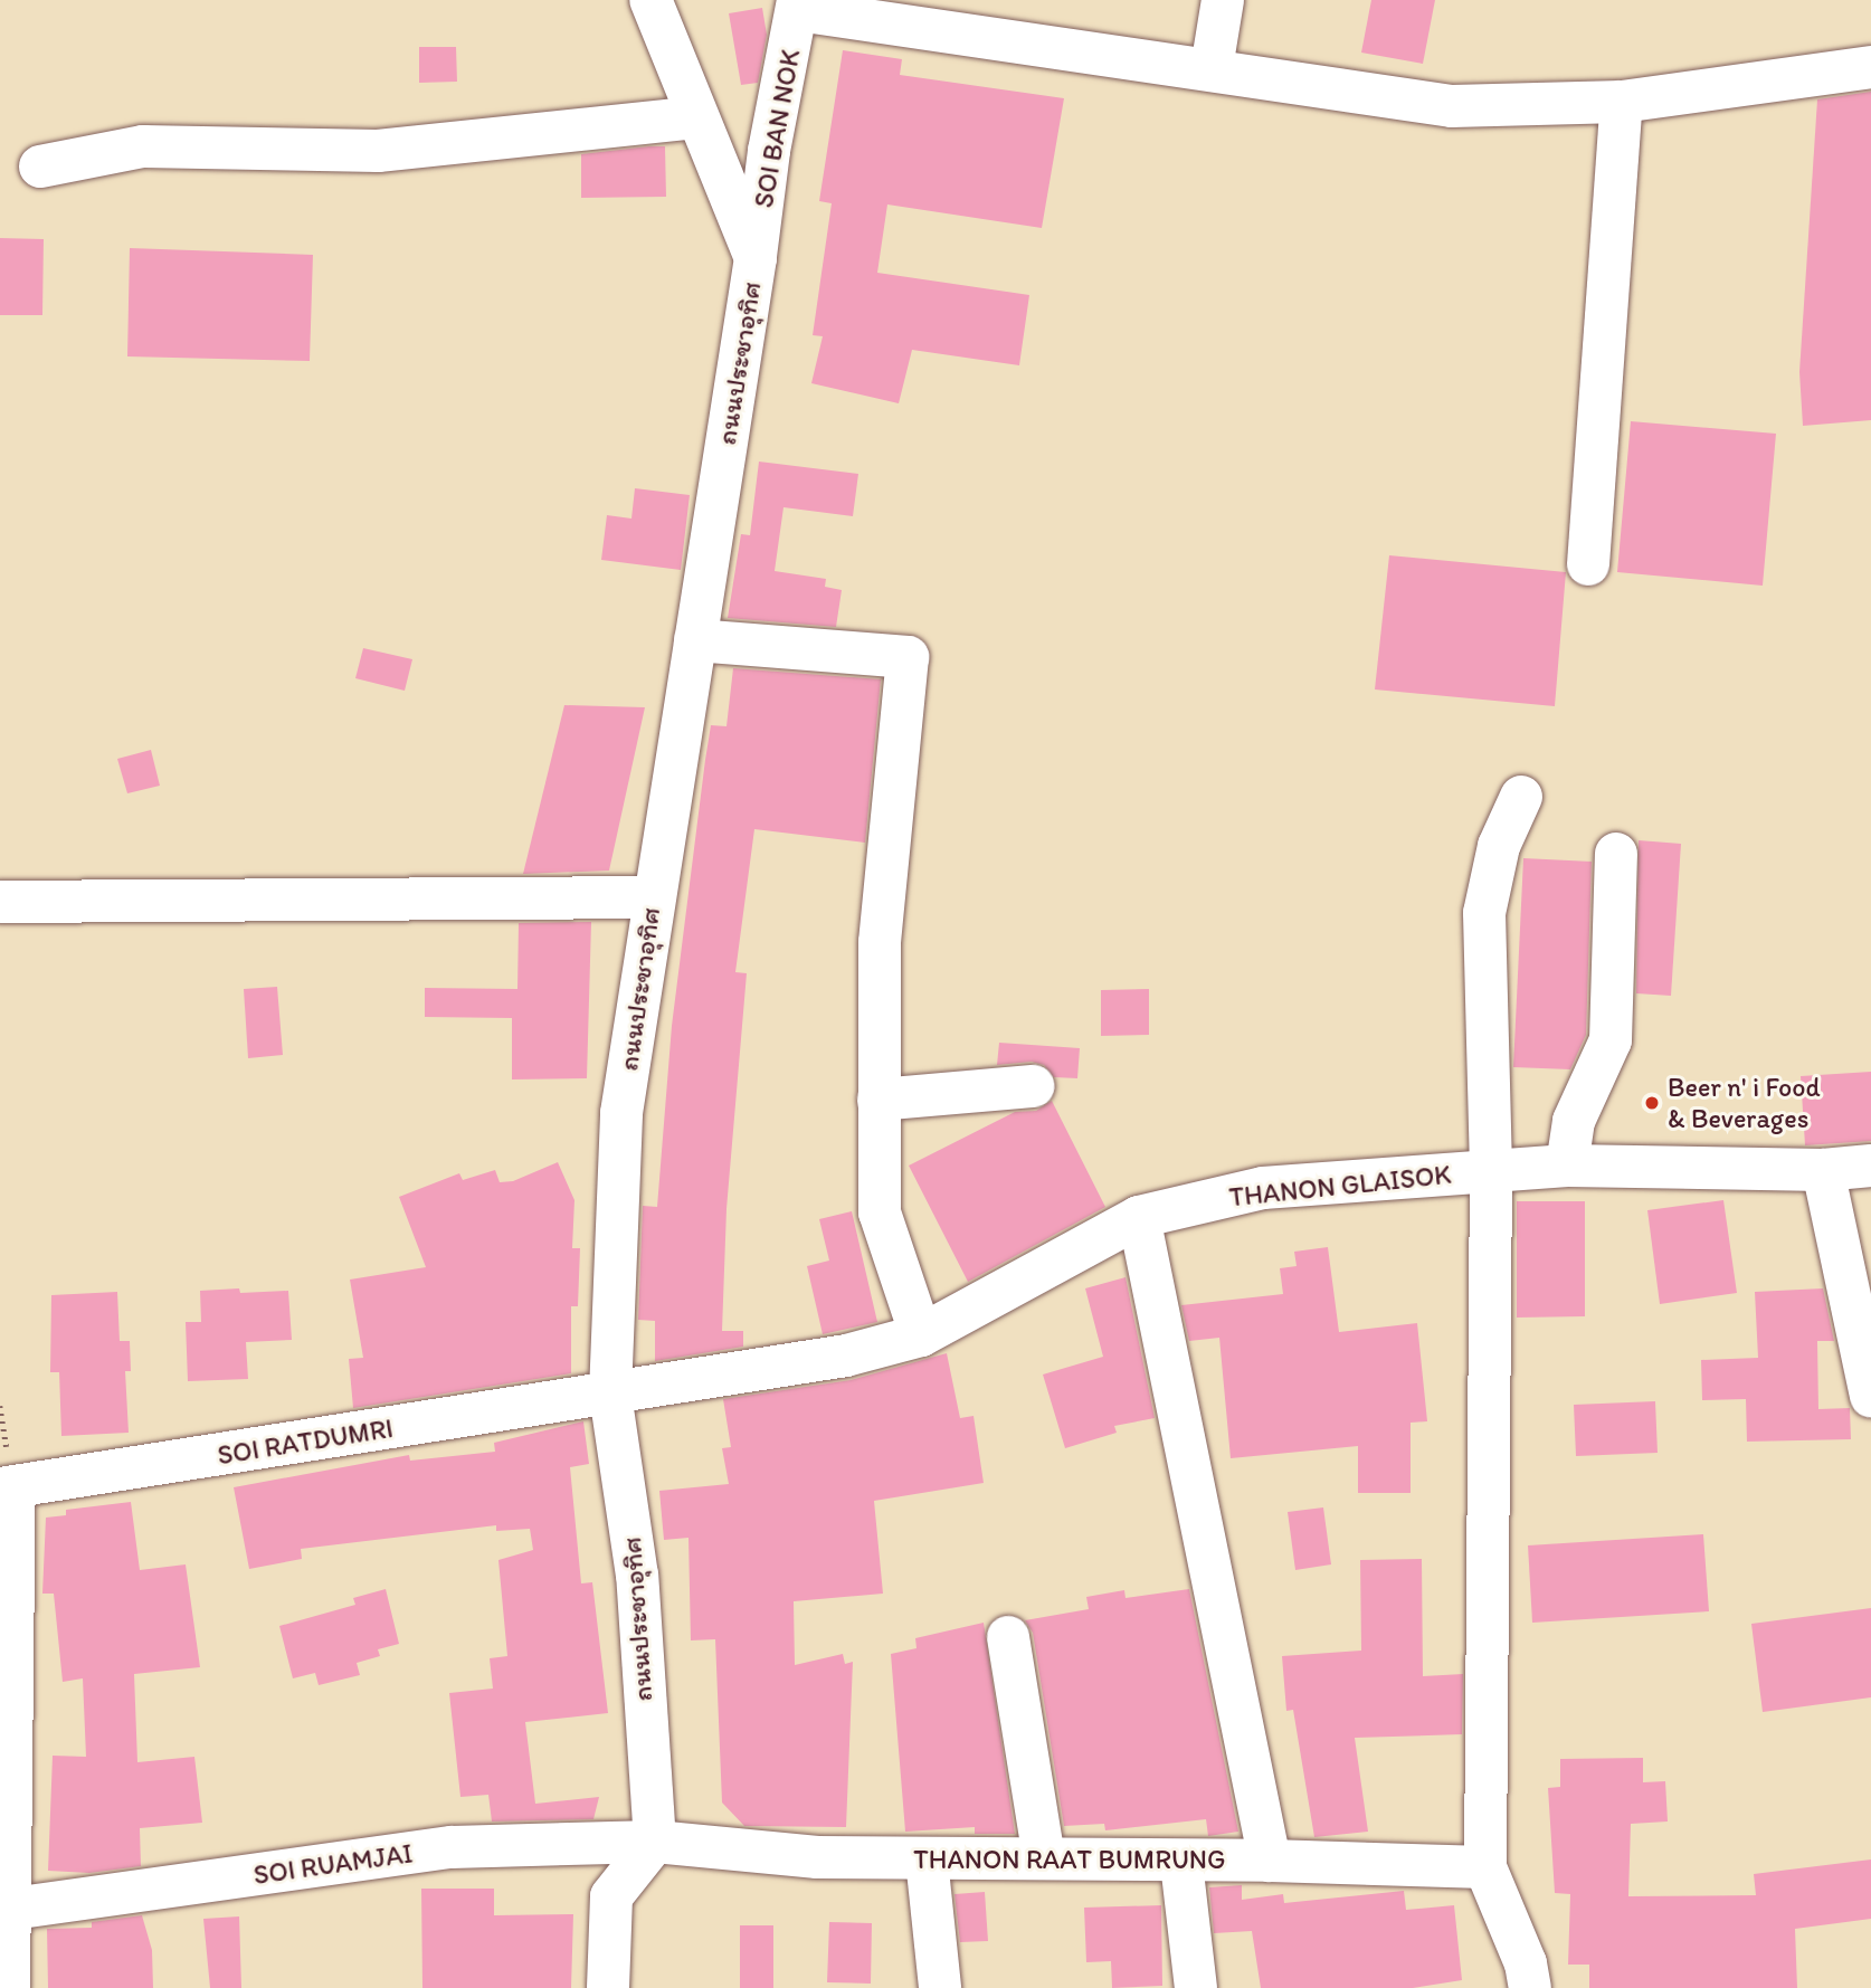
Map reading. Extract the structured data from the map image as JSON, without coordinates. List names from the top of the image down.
{
  "streets": {
    "street": [
      "SOI BAN NOK",
      "ถนนประชาอุทิศ",
      "THANON GLAISOK",
      "SOI RATDUMRI",
      "THANON RAAT BUMRUNG",
      "SOI RUAMJAI"
    ]
  },
  "crossings": [
    ["SOI BAN NOK", "ถนนประชาอุทิศ"],
    ["ถนนประชาอุทิศ", "THANON GLAISOK"],
    ["ถนนประชาอุทิศ", "SOI RATDUMRI"],
    ["ถนนประชาอุทิศ", "THANON RAAT BUMRUNG"],
    ["ถนนประชาอุทิศ", "SOI RUAMJAI"],
    ["THANON GLAISOK", "SOI RATDUMRI"],
    ["THANON RAAT BUMRUNG", "SOI RUAMJAI"]
  ],
  "places": ["Beer n' i Food & Beverages"]
}
